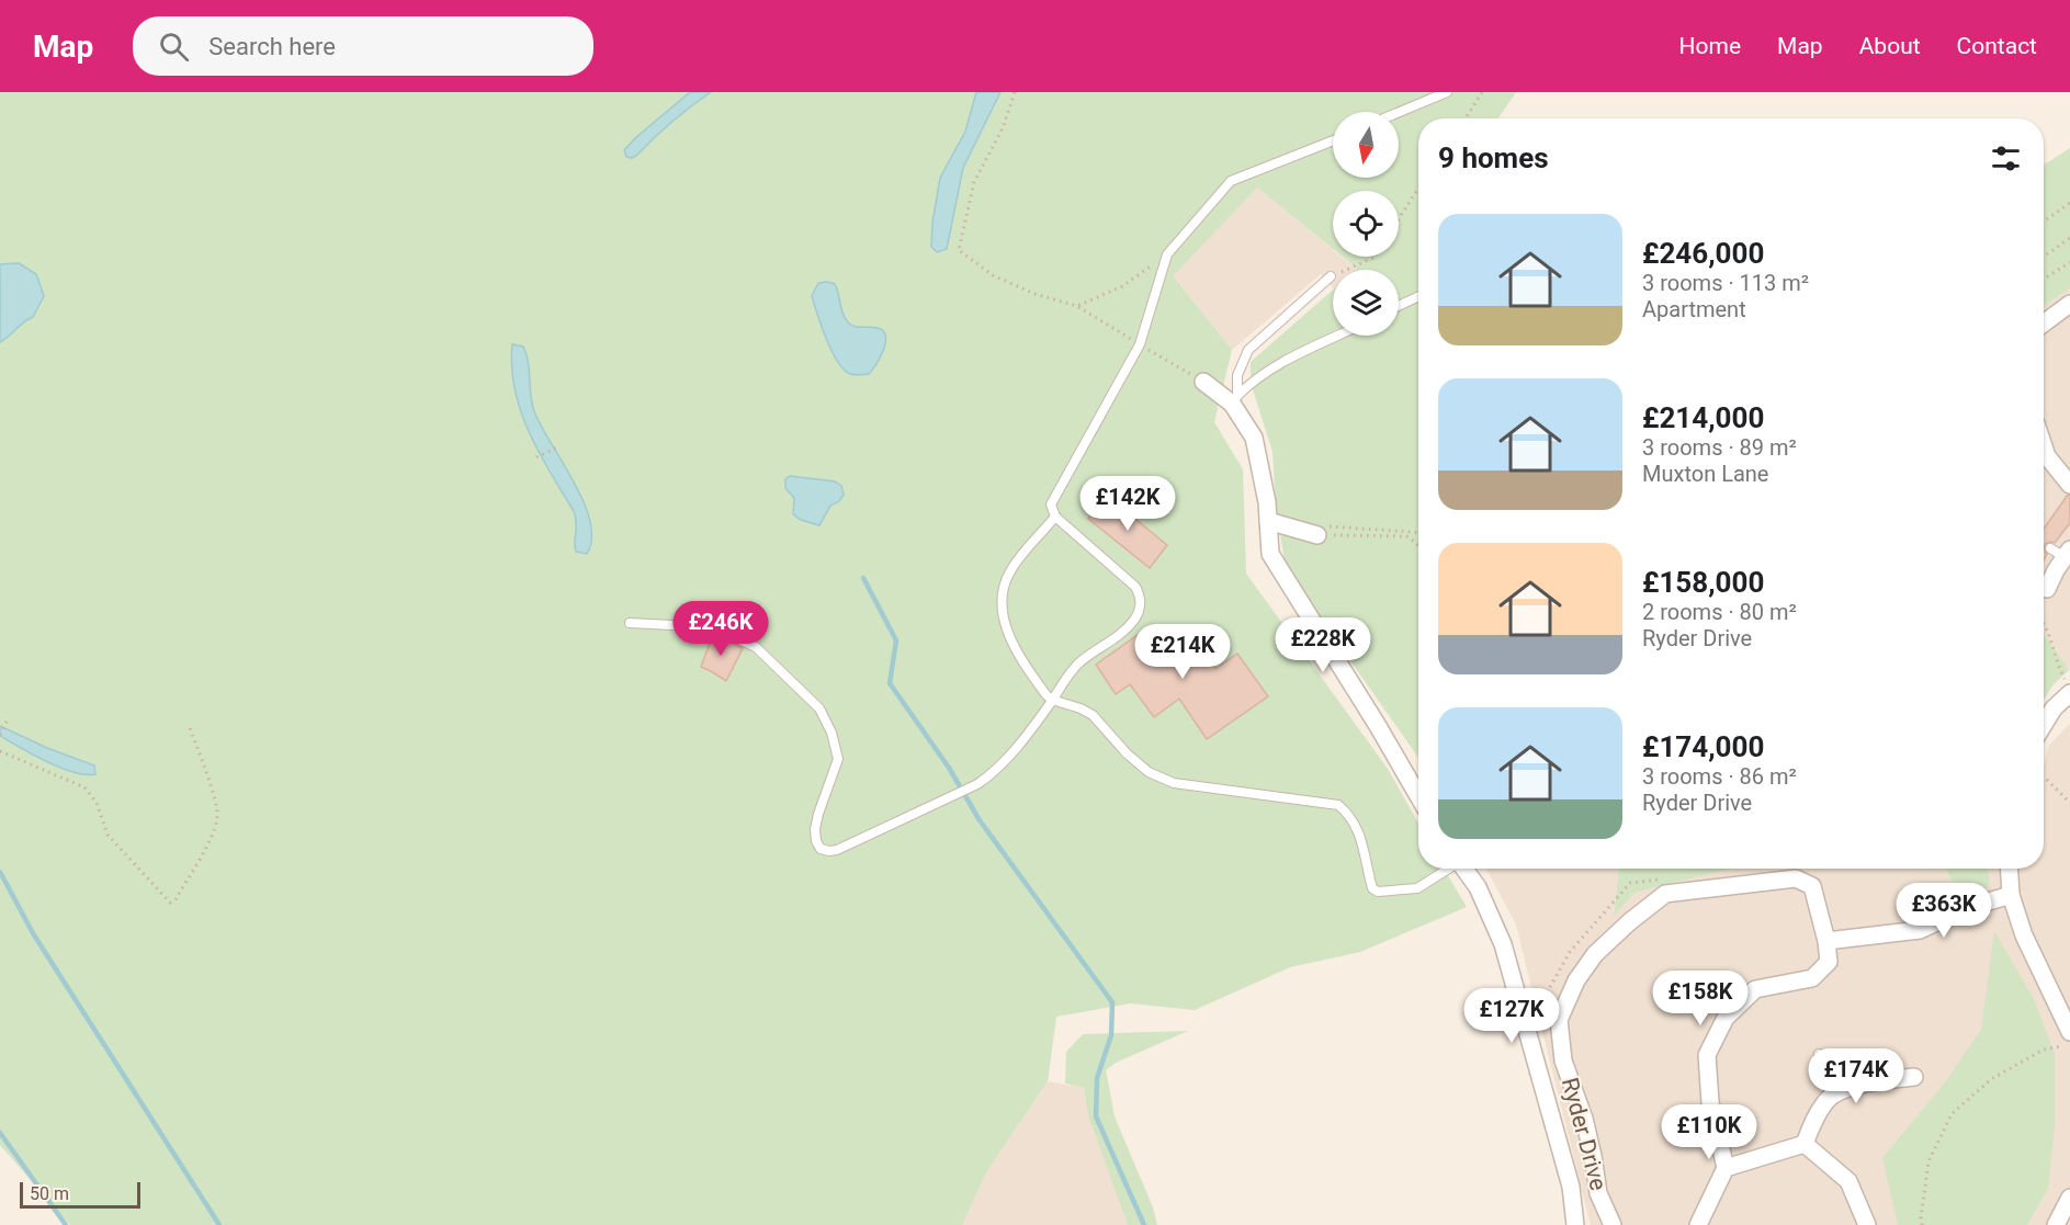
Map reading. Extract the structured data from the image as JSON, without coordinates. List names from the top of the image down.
{
  "streets": {
    "street": ["Ryder Drive"]
  },
  "scale_bar": "50 m",
  "north": "bottom",
  "page": {
    "header": "Map",
    "search": "Search here",
    "nav": [
      "Home",
      "Map",
      "About",
      "Contact"
    ],
    "heading": "9 homes",
    "list": [
      {
        "name": "£246,000",
        "note": "3 rooms · 113 m² · Apartment"
      },
      {
        "name": "£214,000",
        "note": "3 rooms · 89 m² · Muxton Lane"
      },
      {
        "name": "£158,000",
        "note": "2 rooms · 80 m² · Ryder Drive"
      },
      {
        "name": "£174,000",
        "note": "3 rooms · 86 m² · Ryder Drive"
      }
    ],
    "price": [
      "£142K",
      "£246K",
      "£228K",
      "£214K",
      "£363K",
      "£158K",
      "£127K",
      "£174K",
      "£110K"
    ],
    "scale": "50 m"
  }
}
